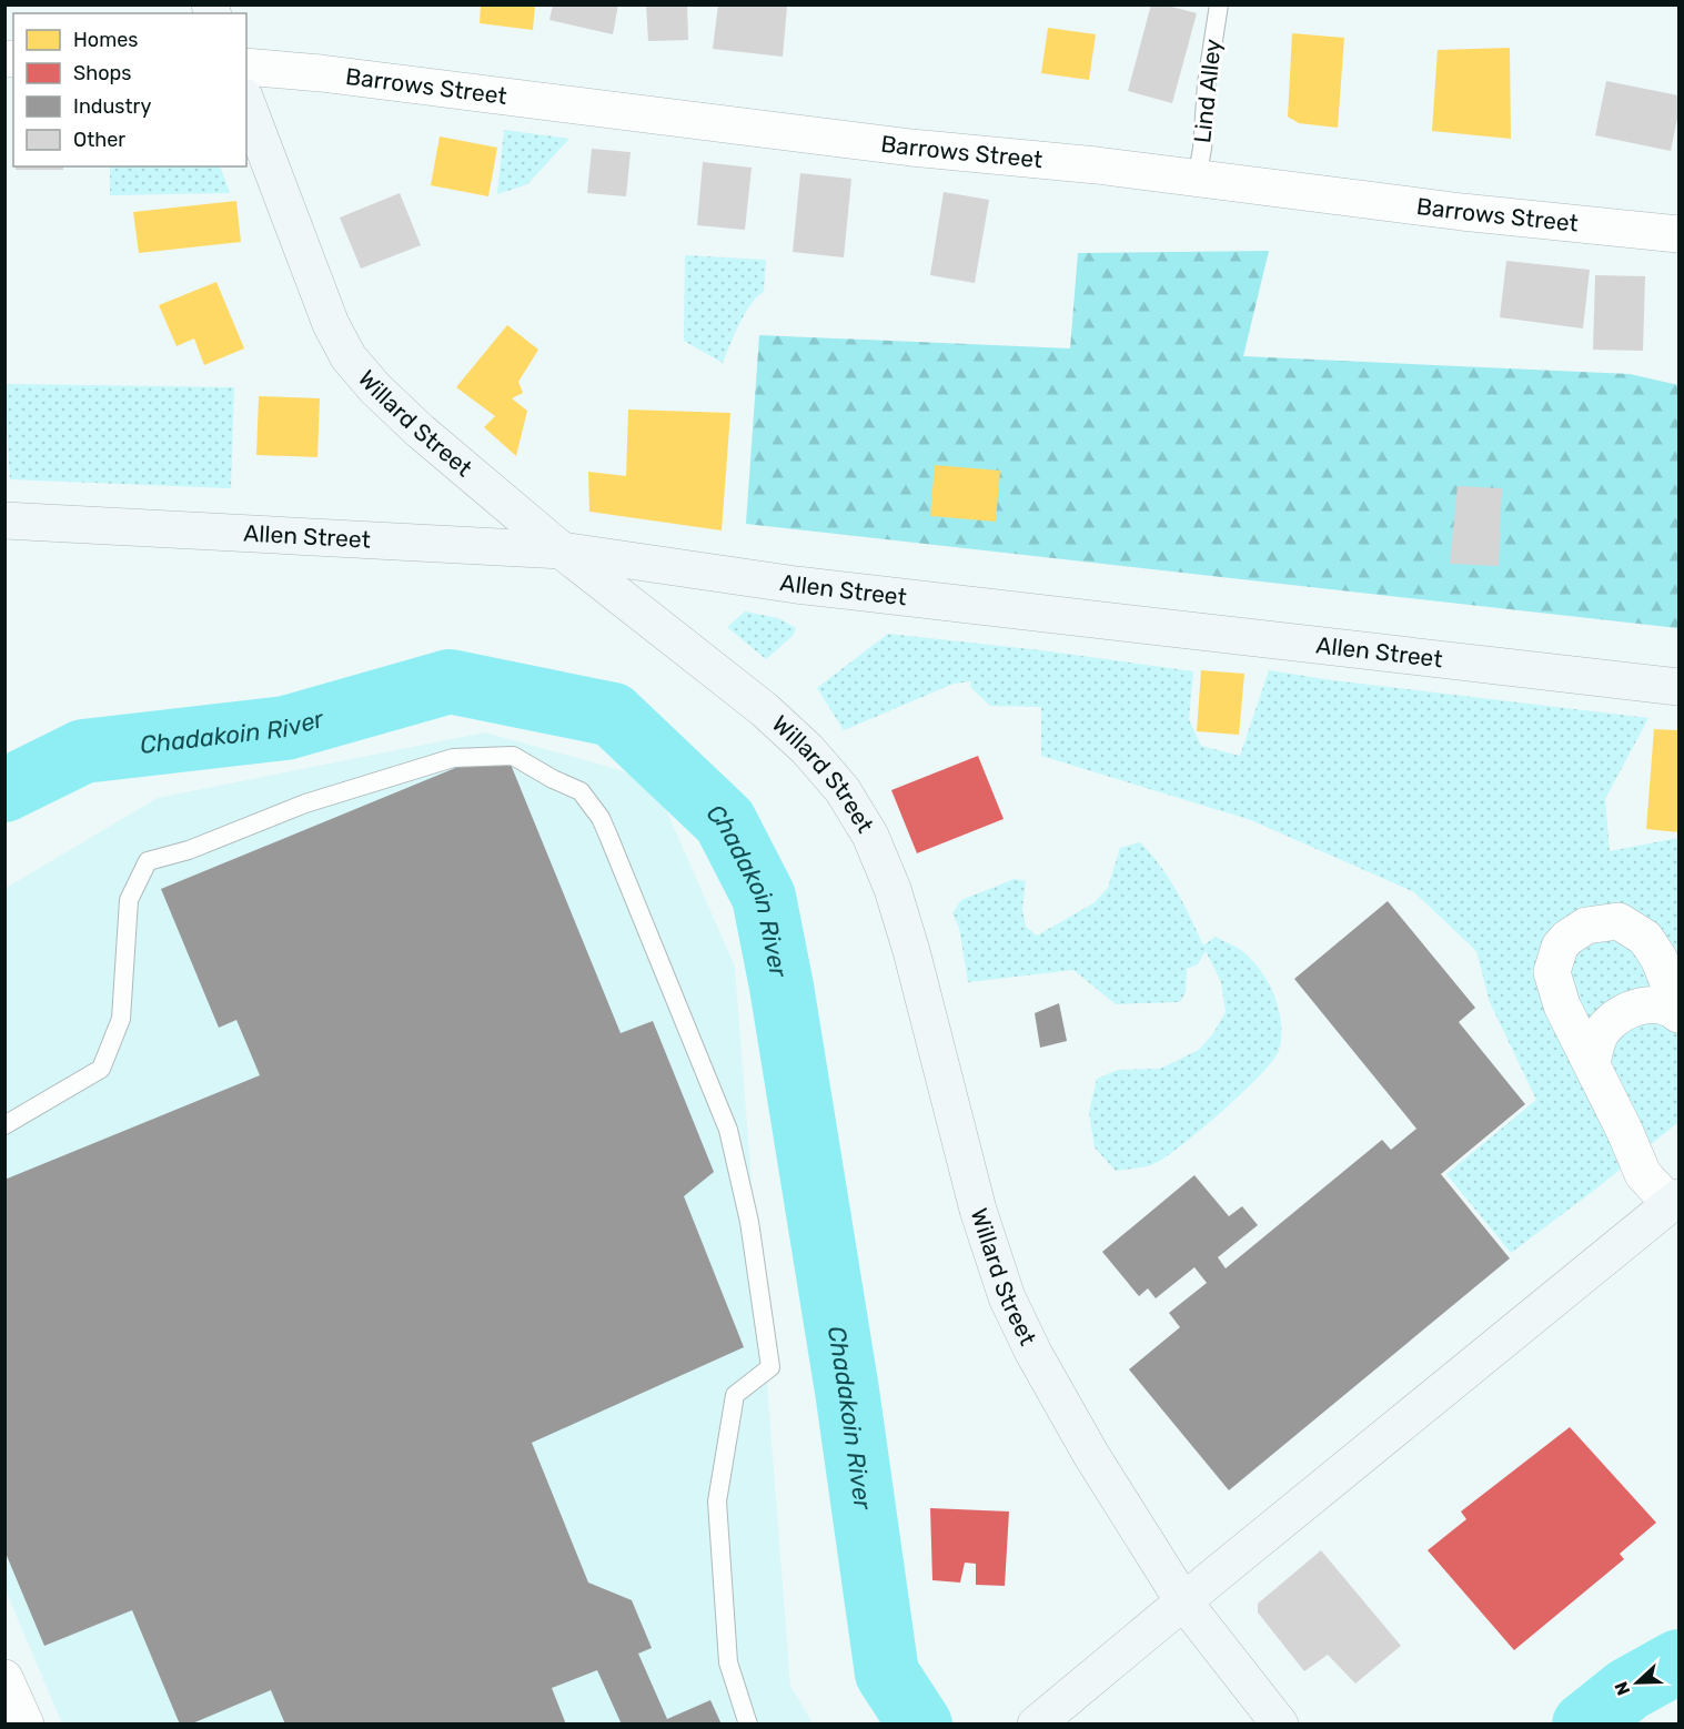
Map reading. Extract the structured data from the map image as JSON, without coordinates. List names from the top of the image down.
{
  "streets": {
    "street": ["Barrows Street", "Willard Street", "Allen Street"],
    "lane": ["Lind Alley"]
  },
  "crossings": [
    ["Barrows Street", "Lind Alley"],
    ["Willard Street", "Allen Street"]
  ],
  "water": ["Chadakoin River"],
  "legend": [
    "Homes",
    "Shops",
    "Industry",
    "Other"
  ],
  "north": "left"
}
